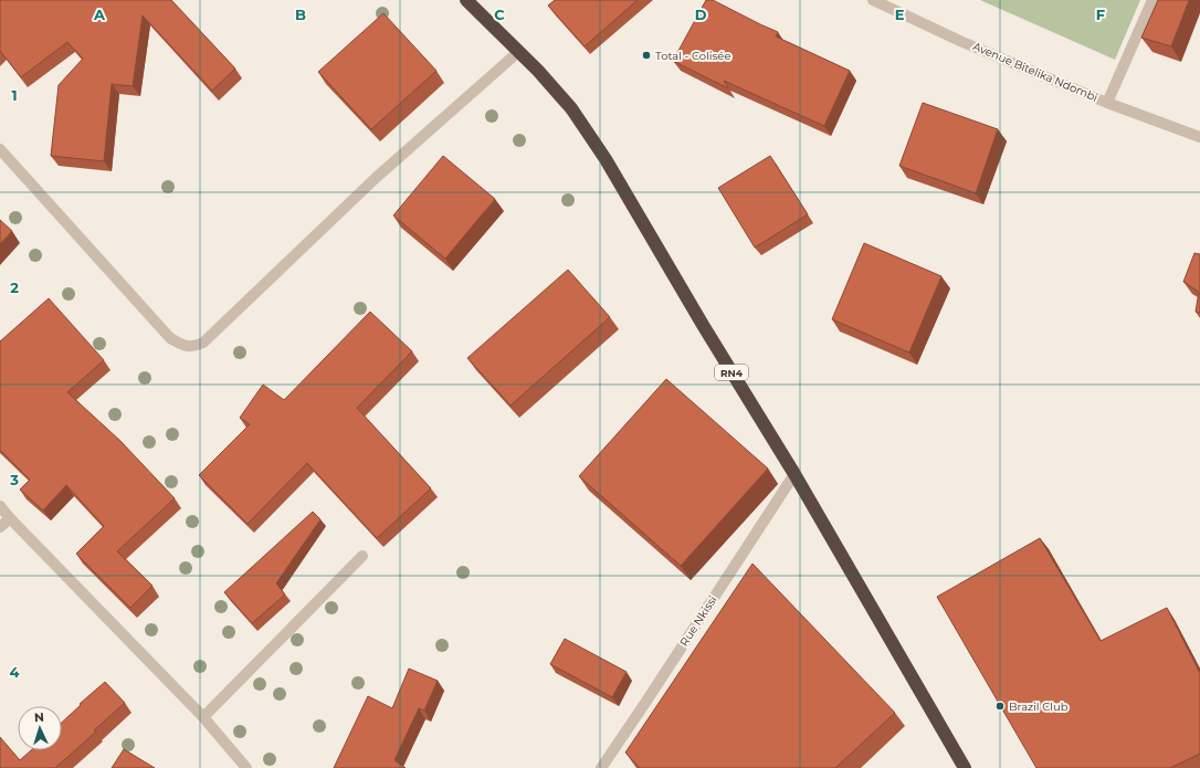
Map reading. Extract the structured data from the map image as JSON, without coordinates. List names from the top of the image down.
{
  "streets": {
    "highway": ["RN4"],
    "street": ["Avenue Bitelika Ndombi", "Rue Nkissi"]
  },
  "crossings": [
    ["RN4", "Rue Nkissi"]
  ],
  "places": ["Total - Colisée", "Brazil Club"],
  "north": "top",
  "grid": {
    "columns": [
      "A",
      "B",
      "C",
      "D",
      "E",
      "F"
    ],
    "rows": [
      "1",
      "2",
      "3",
      "4"
    ]
  }
}
